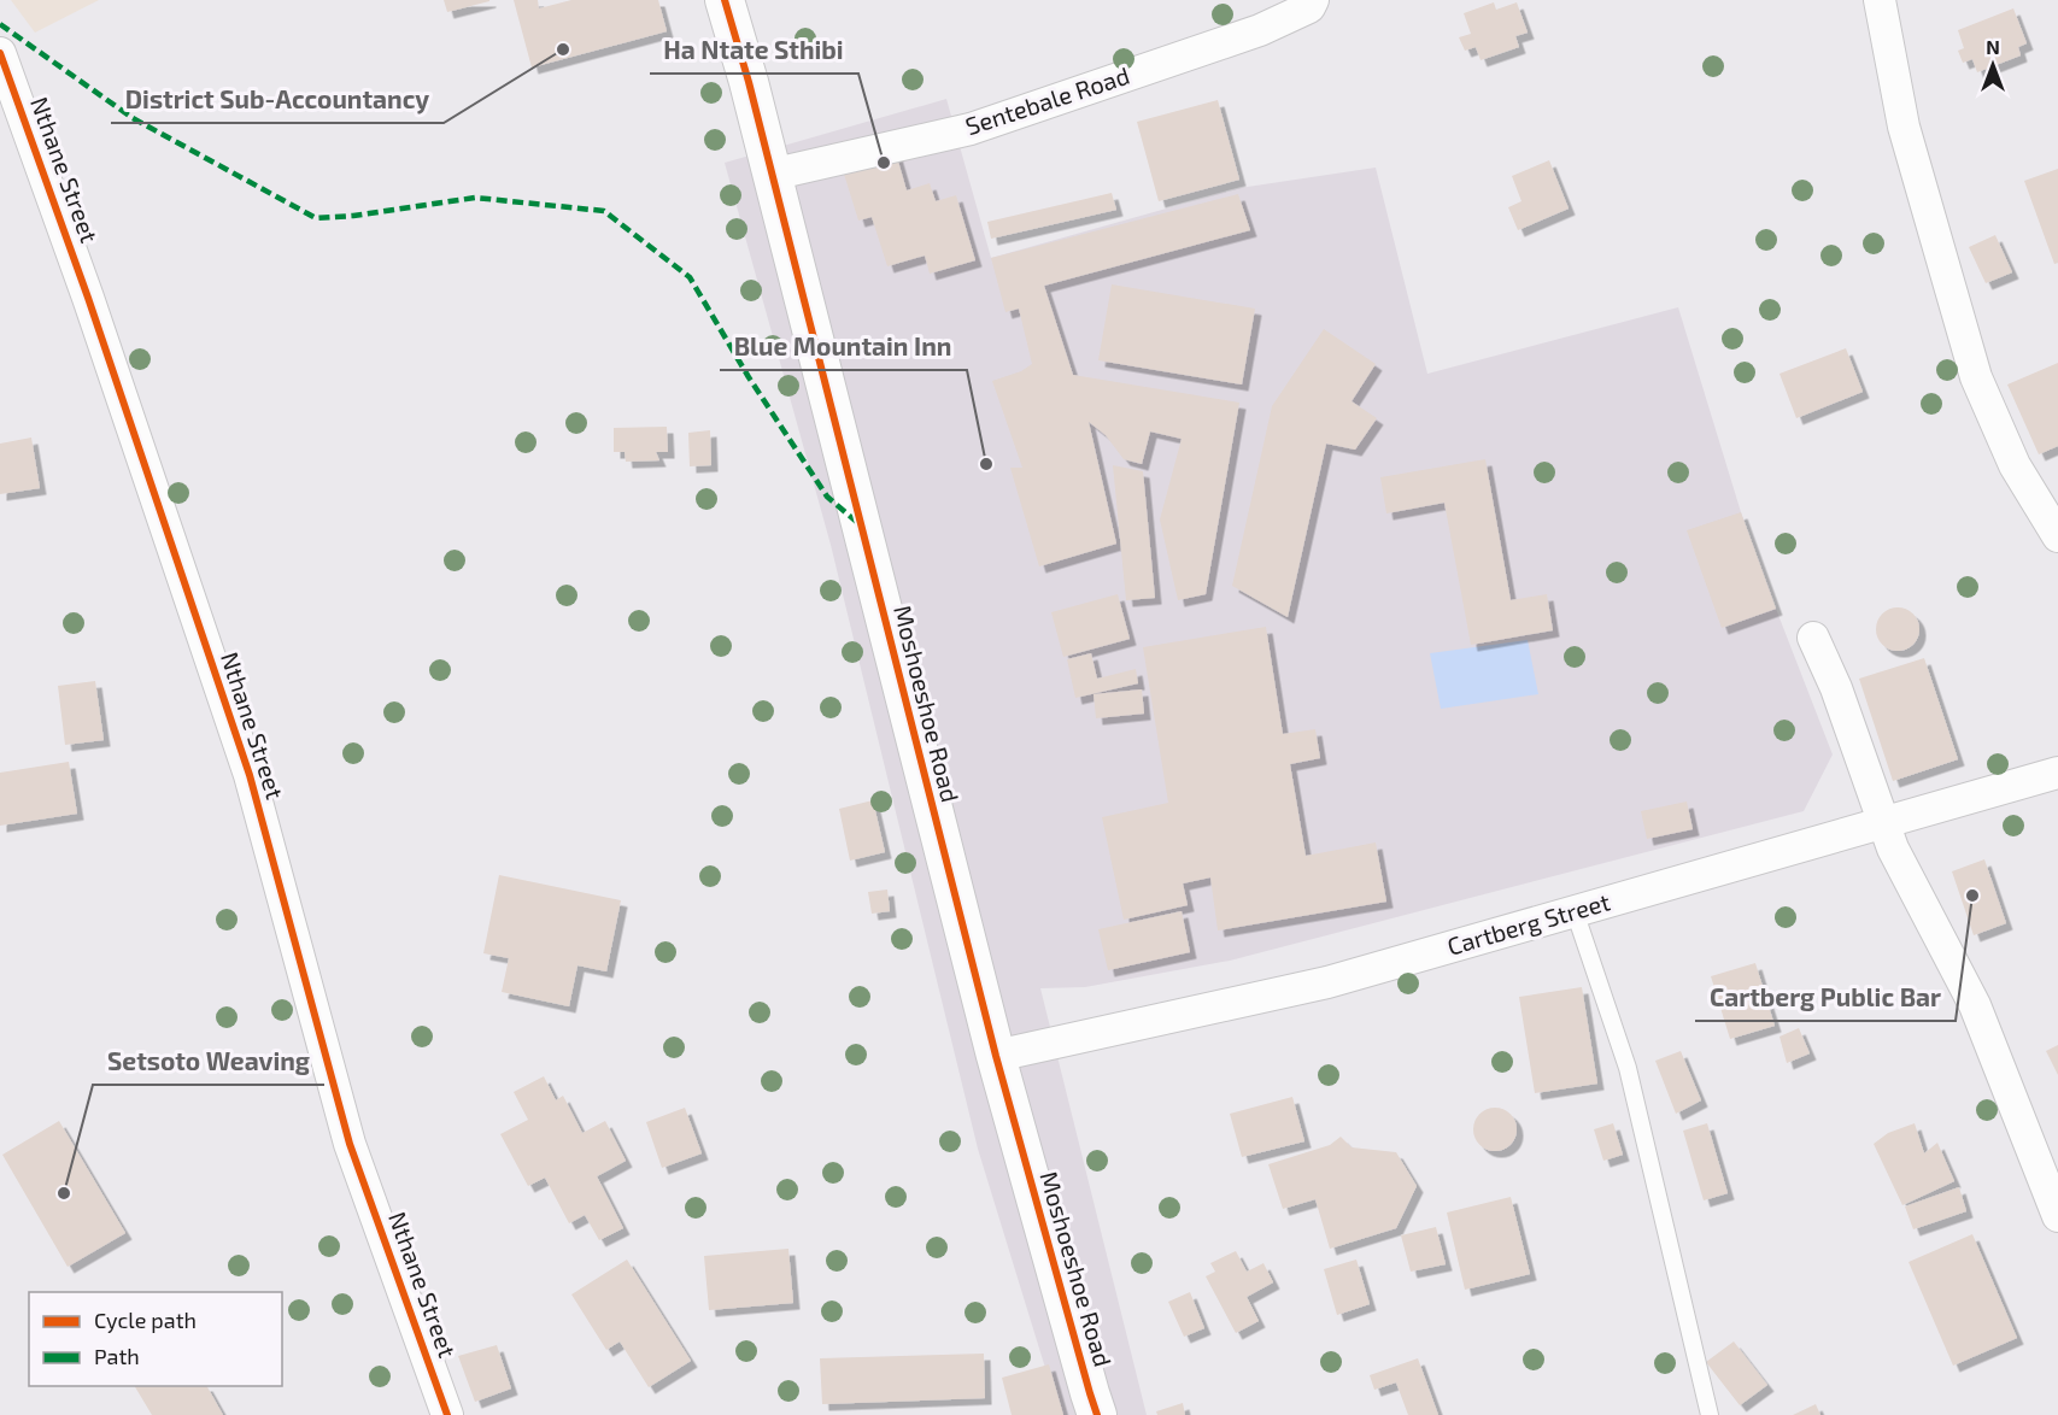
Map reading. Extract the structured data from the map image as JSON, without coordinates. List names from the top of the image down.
{
  "streets": {
    "street": [
      "Sentebale Road",
      "Nthane Street",
      "Moshoeshoe Road",
      "Cartberg Street"
    ]
  },
  "crossings": [
    ["Sentebale Road", "Moshoeshoe Road"],
    ["Moshoeshoe Road", "Cartberg Street"]
  ],
  "places": [
    "District Sub-Accountancy",
    "Ha Ntate Sthibi",
    "Blue Mountain Inn",
    "Cartberg Public Bar",
    "Setsoto Weaving"
  ],
  "legend": ["Cycle path", "Path"],
  "north": "top"
}
